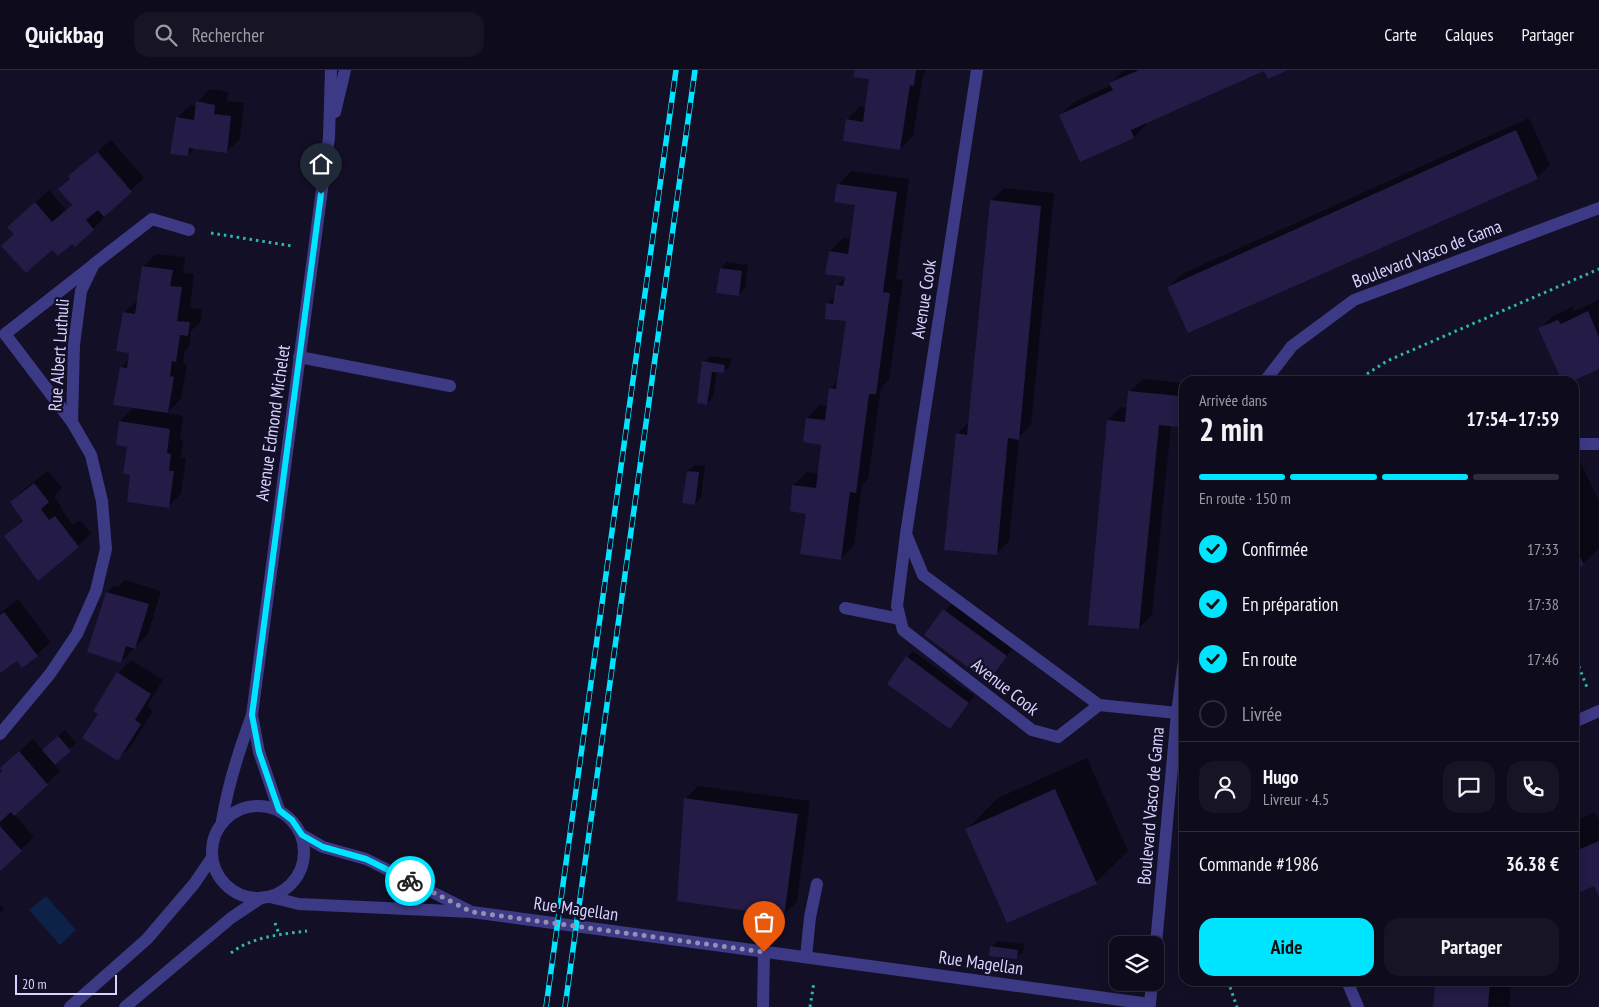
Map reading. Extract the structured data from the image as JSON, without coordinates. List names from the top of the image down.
{
  "streets": {
    "street": [
      "Boulevard Vasco de Gama",
      "Avenue Cook",
      "Rue Albert Luthuli",
      "Avenue Edmond Michelet",
      "Rue Magellan"
    ]
  },
  "crossings": [
    ["Avenue Edmond Michelet", "Rue Magellan"]
  ],
  "scale_bar": "20 m",
  "page": {
    "header": "Quickbag",
    "search": "Rechercher",
    "nav": ["Carte", "Calques", "Partager"],
    "heading": ["2 min", "Arrivée dans", "17:54–17:59"],
    "panel": [
      "Hugo",
      "Livreur · 4.5",
      "Commande #1986",
      "36.38 €"
    ],
    "bar": "En route · 150 m",
    "list": [
      ["Confirmée", "17:33"],
      ["En préparation", "17:38"],
      ["En route", "17:46"],
      "Livrée"
    ],
    "buttons": ["Aide", "Partager"],
    "scale": "20 m"
  }
}
